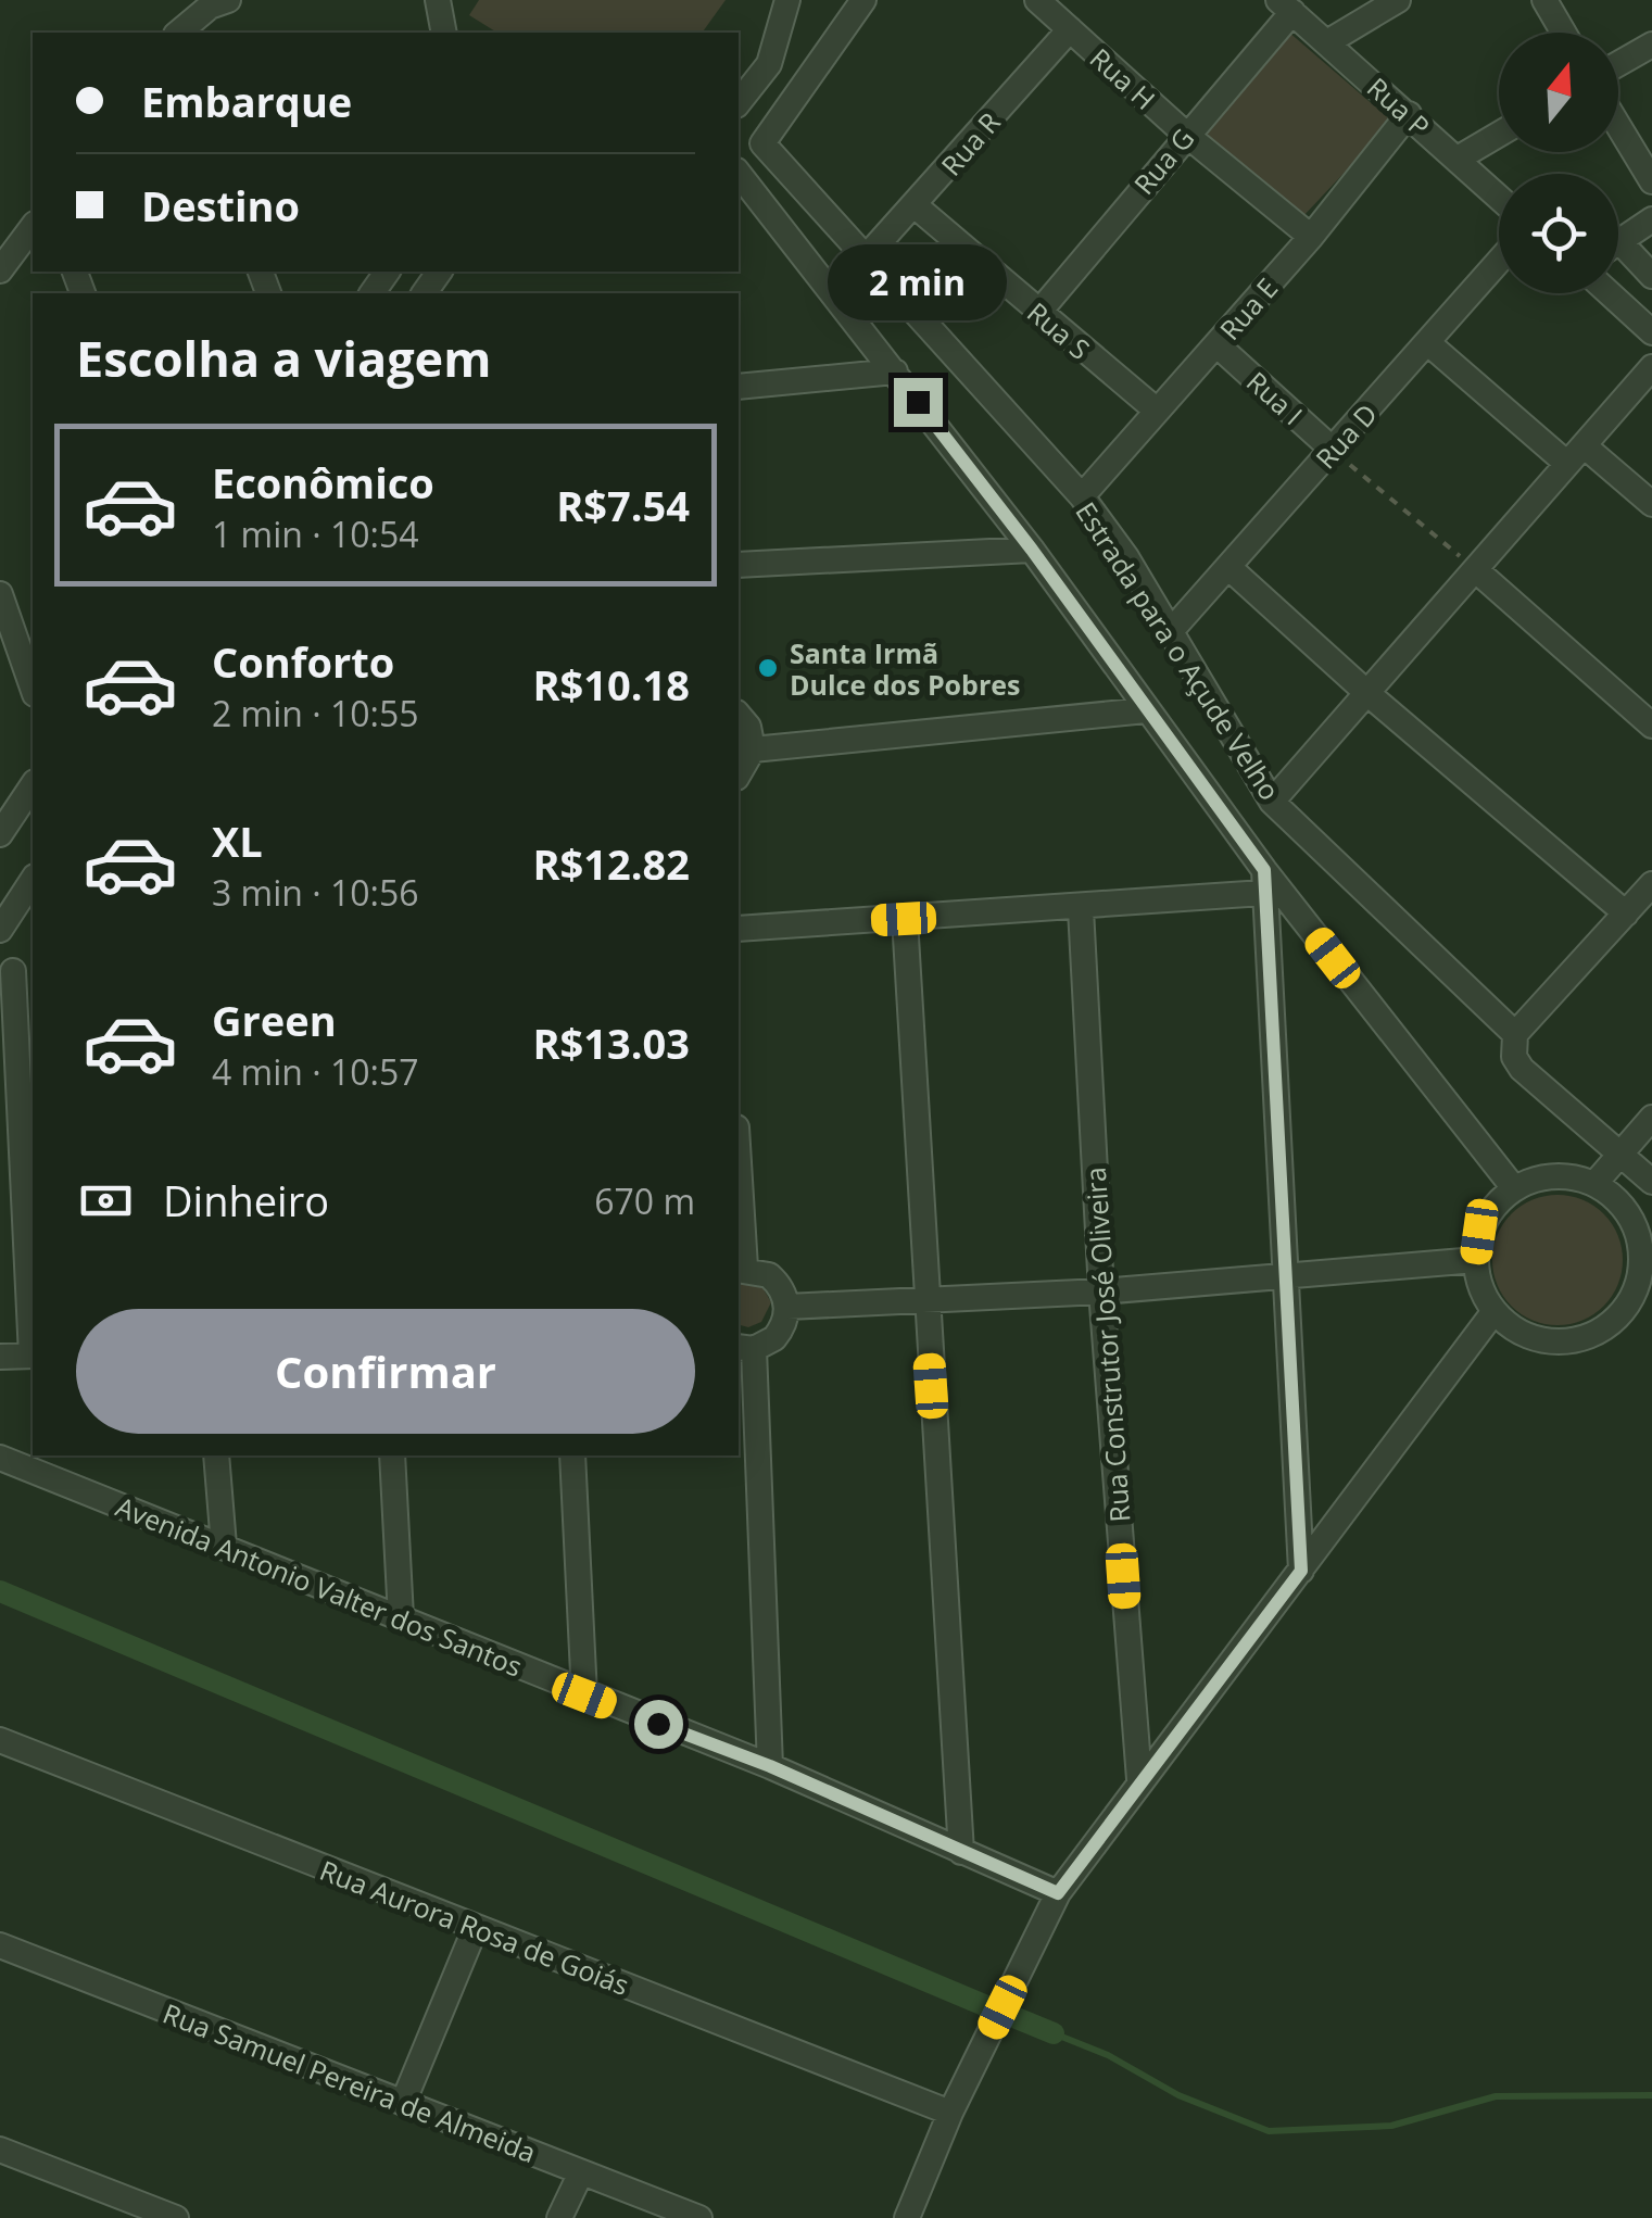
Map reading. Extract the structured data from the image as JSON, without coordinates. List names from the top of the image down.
{
  "streets": {
    "street": [
      "Rua H",
      "Rua P",
      "Rua R",
      "Rua G",
      "Rua E",
      "Rua S",
      "Rua I",
      "Rua D",
      "Estrada para o Açude Velho",
      "Rua Construtor José Oliveira",
      "Avenida Antonio Valter dos Santos",
      "Rua Aurora Rosa de Goiás",
      "Rua Samuel Pereira de Almeida"
    ]
  },
  "crossings": [
    ["Rua H", "Rua R"],
    ["Rua H", "Rua G"],
    ["Rua H", "Rua E"],
    ["Rua P", "Rua G"],
    ["Rua P", "Rua E"],
    ["Rua R", "Rua S"],
    ["Rua R", "Estrada para o Açude Velho"],
    ["Rua G", "Rua S"],
    ["Rua E", "Rua S"],
    ["Rua E", "Rua I"],
    ["Rua E", "Estrada para o Açude Velho"],
    ["Rua I", "Rua D"],
    ["Rua D", "Estrada para o Açude Velho"]
  ],
  "places": ["Santa Irmã Dulce dos Pobres"],
  "north": "top",
  "page": {
    "banner": ["Embarque", "Destino"],
    "bubble": "2 min",
    "heading": "Escolha a viagem",
    "list": [
      {
        "name": "Econômico",
        "note": "1 min · 10:54",
        "value": "R$7.54"
      },
      {
        "name": "Conforto",
        "note": "2 min · 10:55",
        "value": "R$10.18"
      },
      {
        "name": "XL",
        "note": "3 min · 10:56",
        "value": "R$12.82"
      },
      {
        "name": "Green",
        "note": "4 min · 10:57",
        "value": "R$13.03"
      }
    ],
    "pay": ["Dinheiro", "670 m"],
    "buttons": "Confirmar"
  }
}
